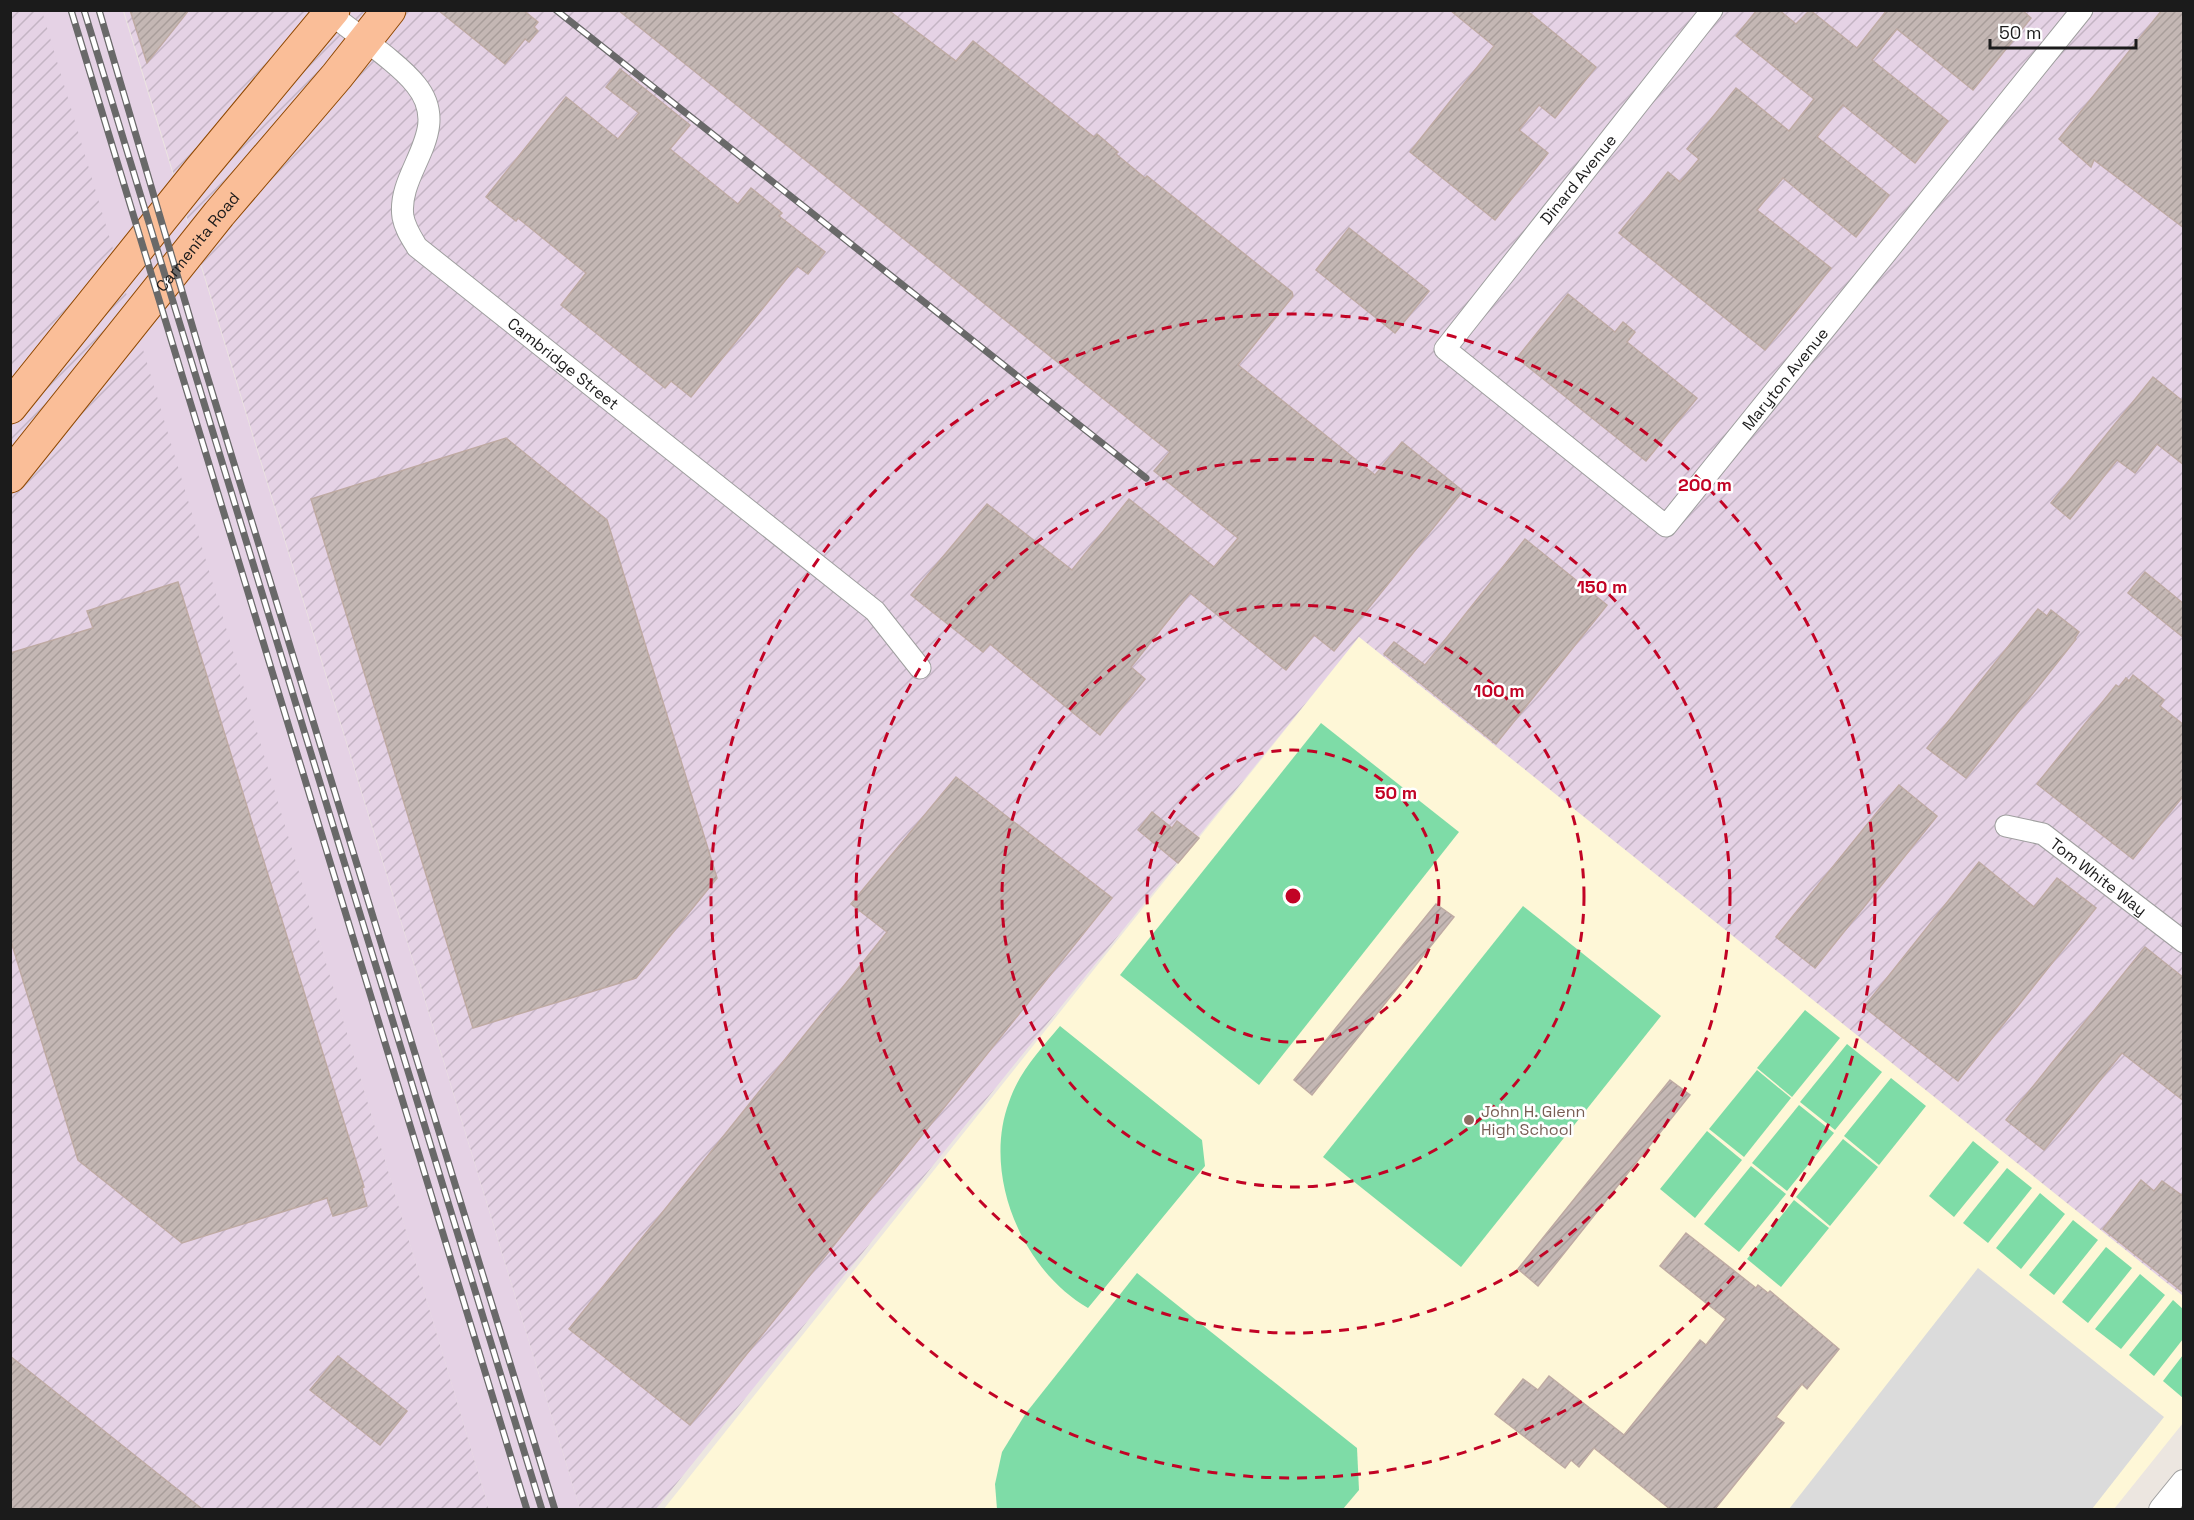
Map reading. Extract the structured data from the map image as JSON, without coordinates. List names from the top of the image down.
{
  "streets": {
    "main road": ["Carmenita Road"],
    "street": [
      "Dinard Avenue",
      "Cambridge Street",
      "Maryton Avenue",
      "Tom White Way"
    ]
  },
  "crossings": [
    ["Dinard Avenue", "Maryton Avenue"],
    ["Carmenita Road", "Cambridge Street"]
  ],
  "places": ["John H. Glenn High School"],
  "scale_bar": "50 m",
  "rings": [
    "200 m",
    "150 m",
    "100 m",
    "50 m"
  ]
}
